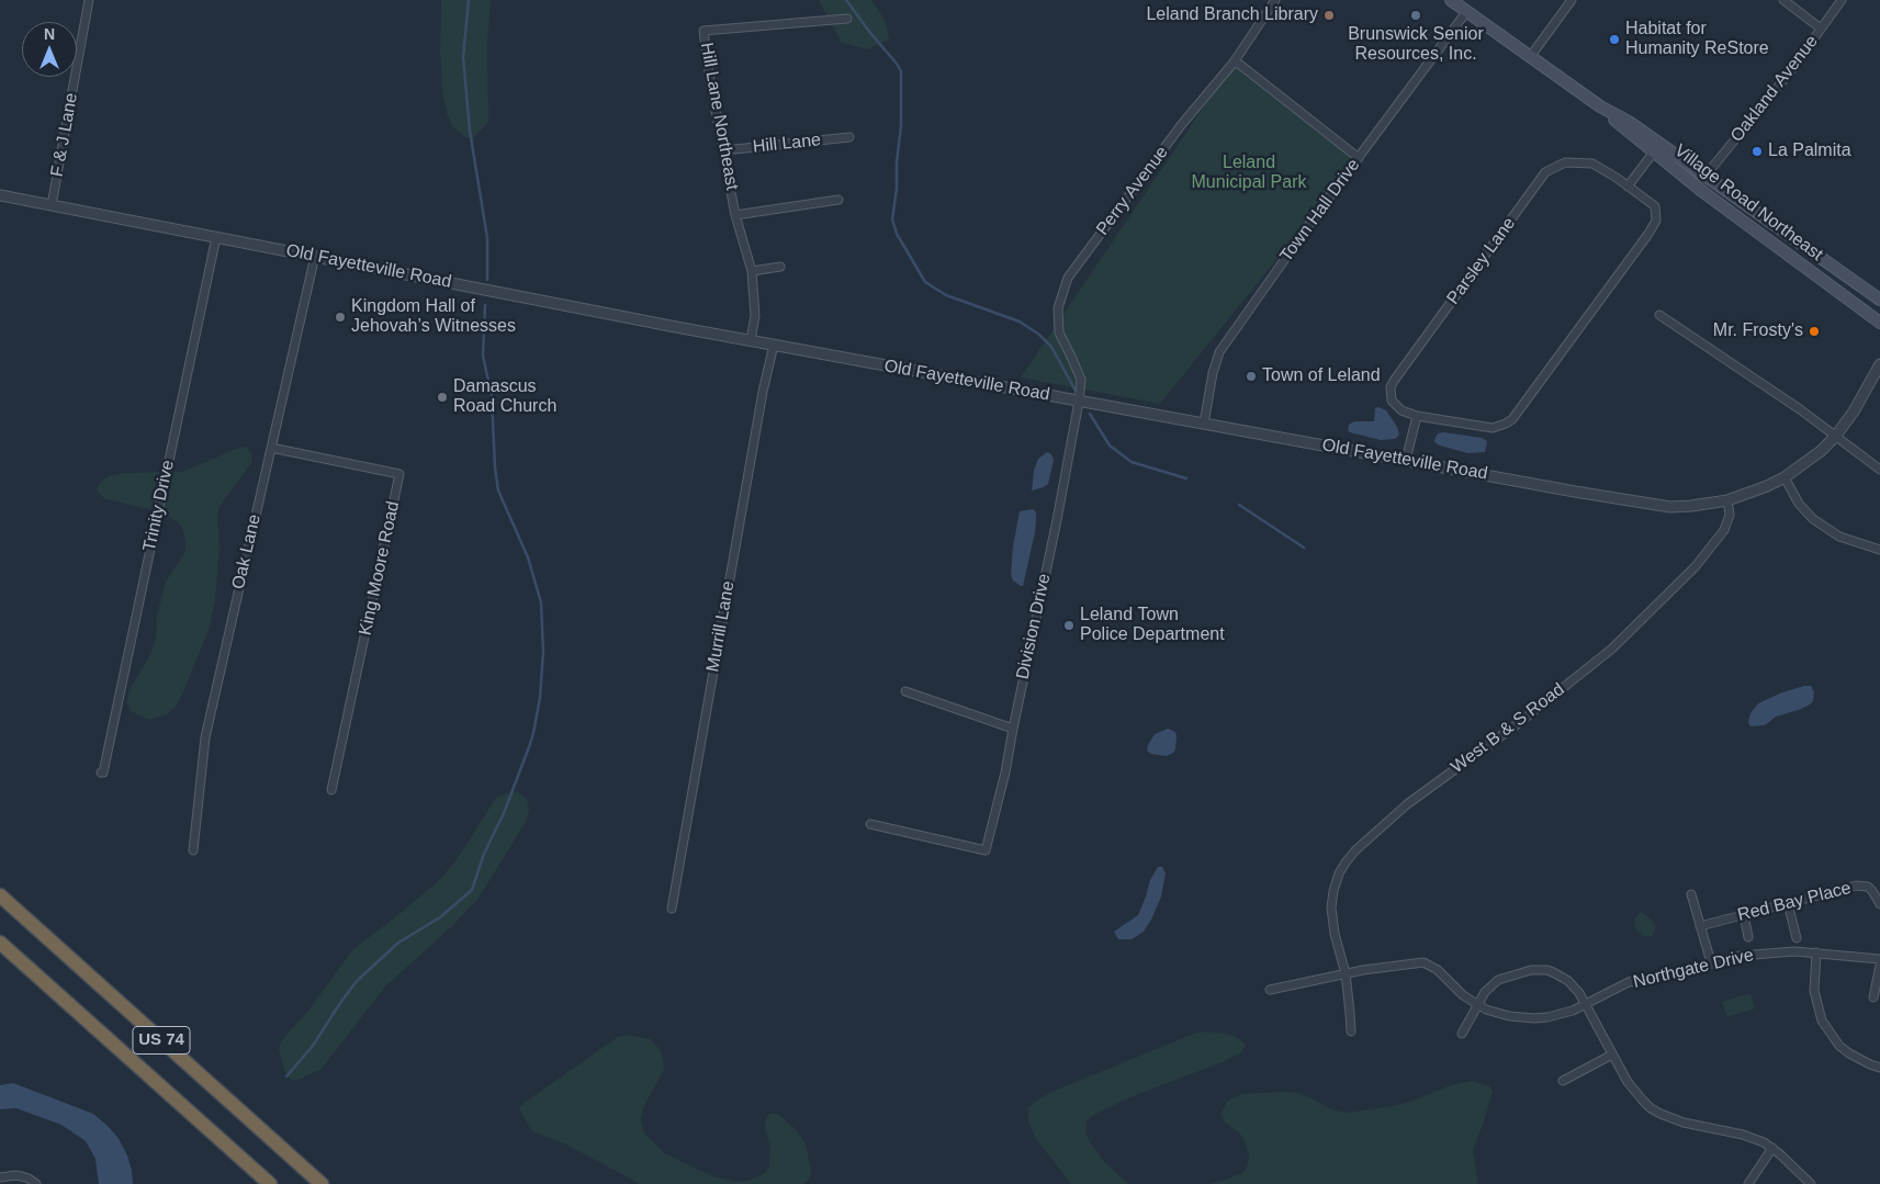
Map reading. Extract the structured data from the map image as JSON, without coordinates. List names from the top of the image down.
{
  "streets": {
    "highway": ["US 74"],
    "main road": ["Village Road Northeast"],
    "street": [
      "Oakland Avenue",
      "Hill Lane Northeast",
      "F & J Lane",
      "Hill Lane",
      "Perry Avenue",
      "Town Hall Drive",
      "Parsley Lane",
      "Old Fayetteville Road",
      "Trinity Drive",
      "Oak Lane",
      "King Moore Road",
      "Murrill Lane",
      "Division Drive",
      "West B & S Road",
      "Red Bay Place",
      "Northgate Drive"
    ]
  },
  "crossings": [
    ["Oakland Avenue", "Village Road Northeast"],
    ["Hill Lane Northeast", "Hill Lane"],
    ["F & J Lane", "Old Fayetteville Road"],
    ["Perry Avenue", "Old Fayetteville Road"],
    ["Perry Avenue", "Division Drive"],
    ["Village Road Northeast", "Town Hall Drive"],
    ["Town Hall Drive", "Old Fayetteville Road"],
    ["Old Fayetteville Road", "Trinity Drive"],
    ["Old Fayetteville Road", "Oak Lane"],
    ["Old Fayetteville Road", "Murrill Lane"],
    ["Old Fayetteville Road", "Division Drive"],
    ["Old Fayetteville Road", "West B & S Road"],
    ["Oak Lane", "King Moore Road"],
    ["West B & S Road", "Northgate Drive"]
  ],
  "parks": ["Leland Municipal Park"],
  "places": [
    "Leland Branch Library",
    "Brunswick Senior Resources, Inc.",
    "Habitat for Humanity ReStore",
    "La Palmita",
    "Kingdom Hall of Jehovah’s Witnesses",
    "Mr. Frosty's",
    "Town of Leland",
    "Damascus Road Church",
    "Leland Town Police Department"
  ],
  "north": "top"
}
